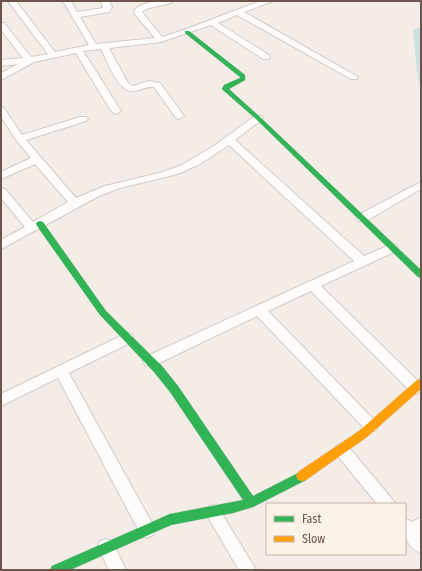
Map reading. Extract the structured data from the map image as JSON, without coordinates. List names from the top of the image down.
{
  "legend": ["Fast", "Slow"]
}
